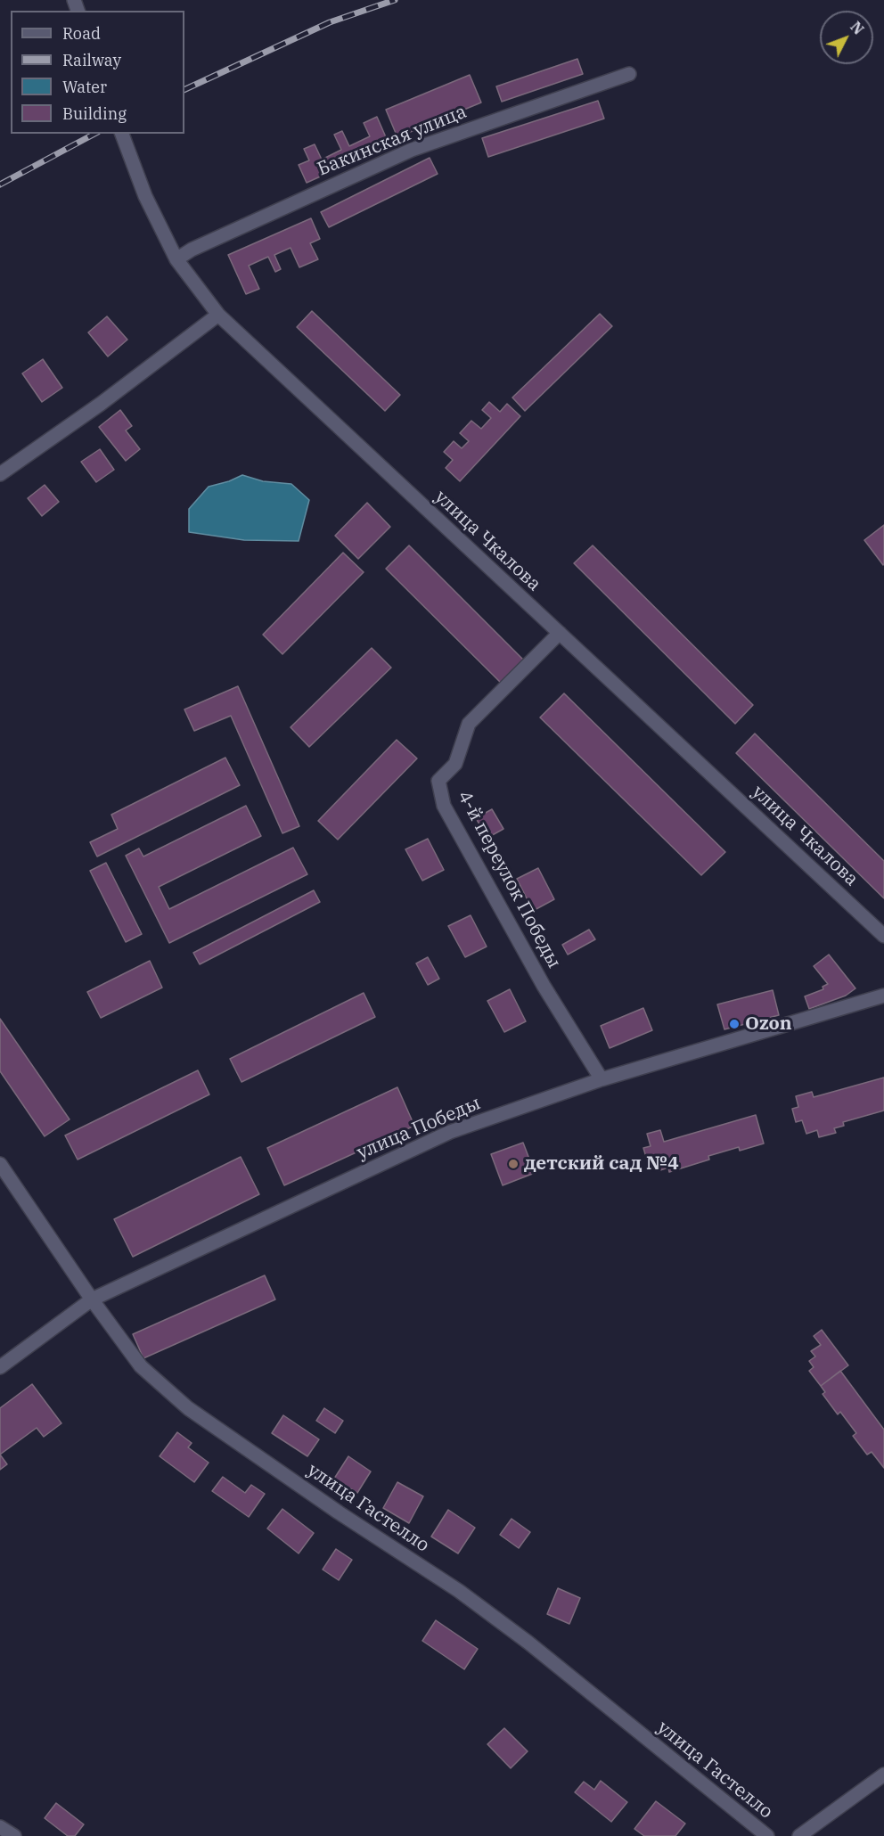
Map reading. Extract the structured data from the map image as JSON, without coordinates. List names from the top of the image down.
{
  "streets": {
    "street": [
      "Бакинская улица",
      "улица Чкалова",
      "4-й переулок Победы",
      "улица Победы",
      "улица Гастелло"
    ]
  },
  "crossings": [
    ["Бакинская улица", "улица Чкалова"],
    ["улица Чкалова", "4-й переулок Победы"],
    ["4-й переулок Победы", "улица Победы"],
    ["улица Победы", "улица Гастелло"]
  ],
  "places": ["Ozon", "детский сад №4"],
  "legend": [
    "Road",
    "Railway",
    "Water",
    "Building"
  ],
  "north": "top right"
}
